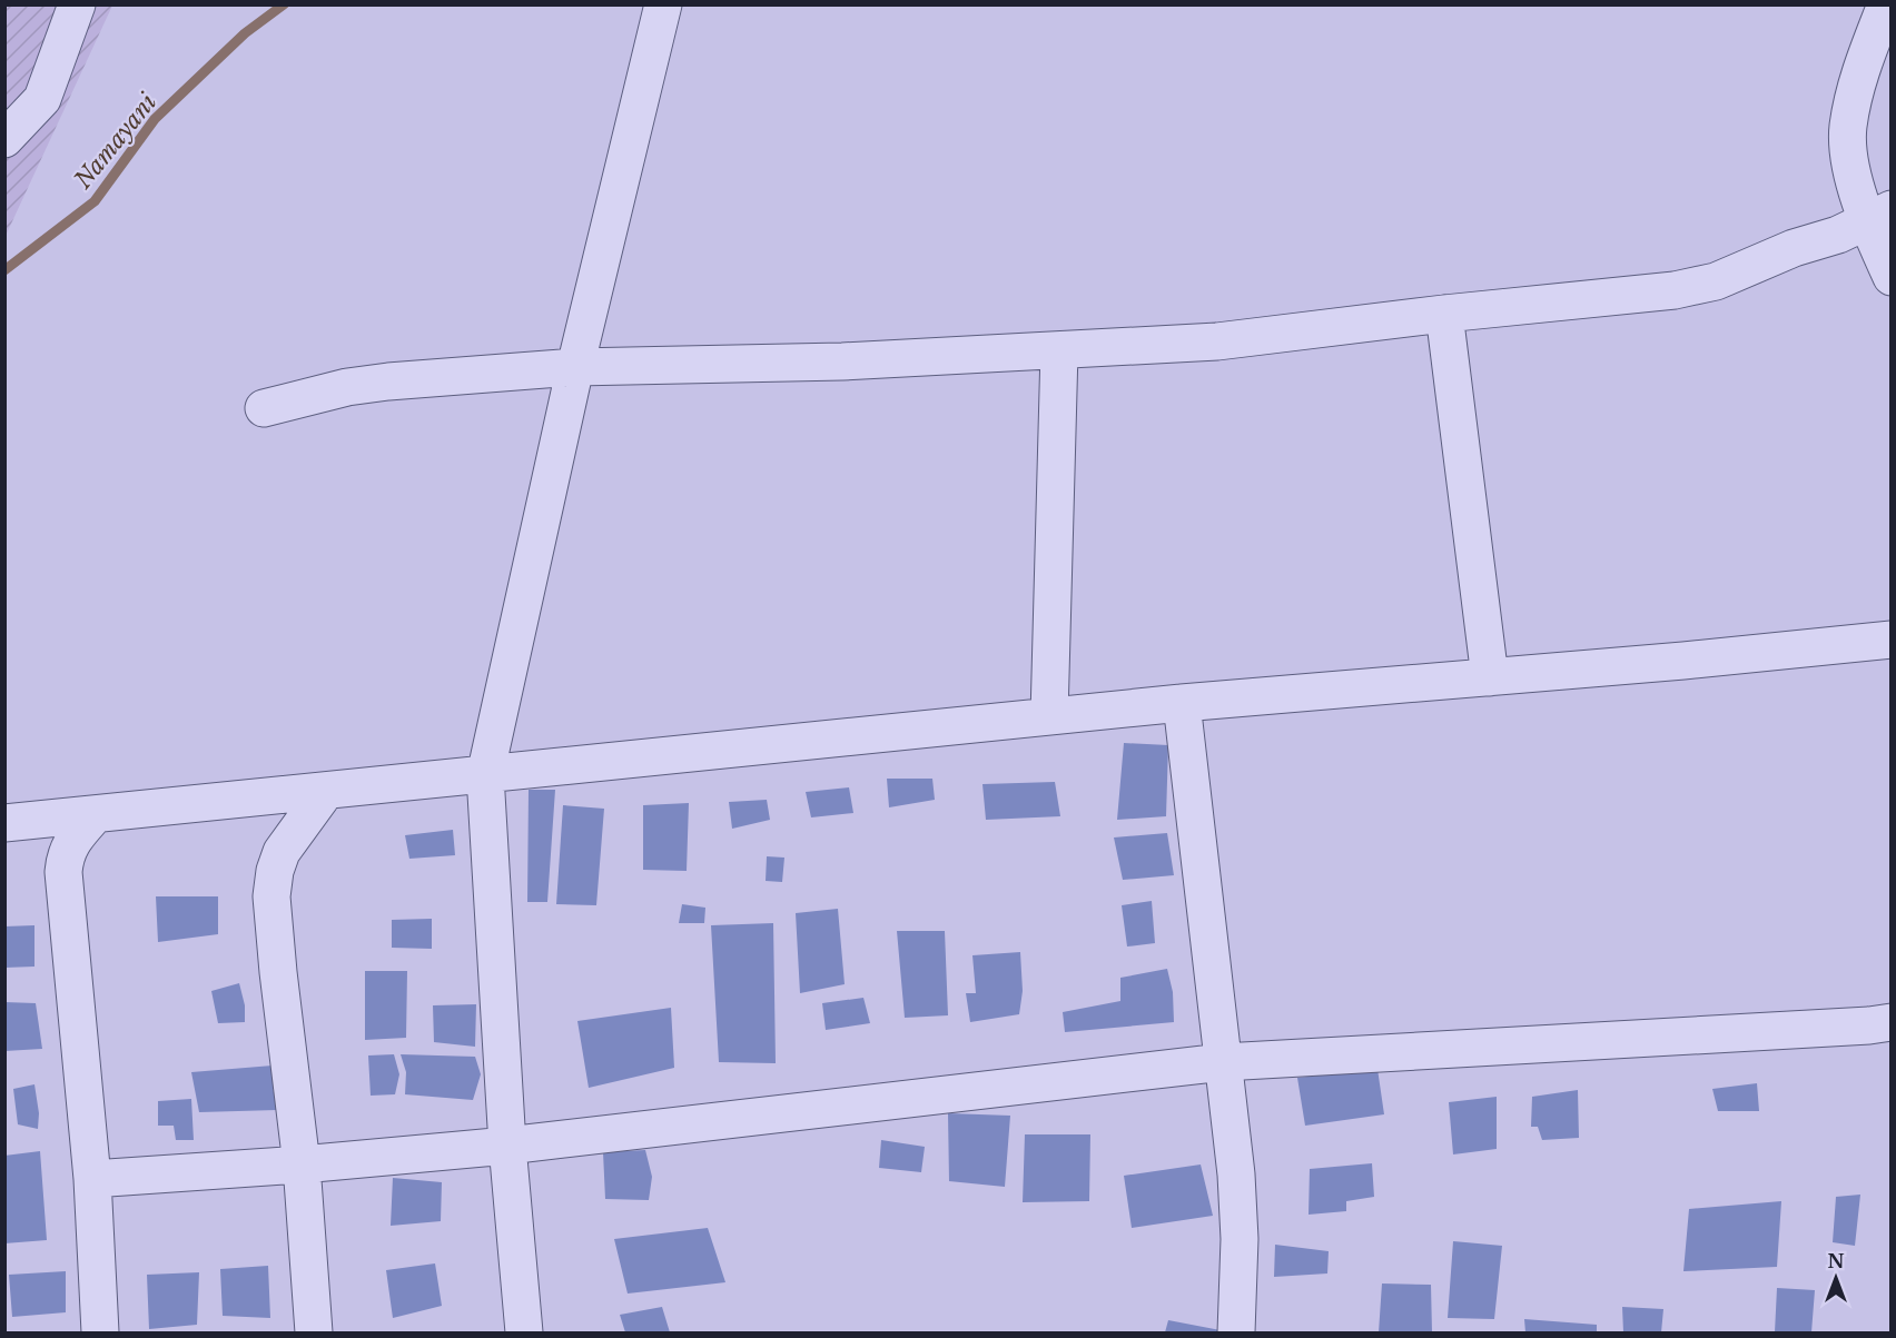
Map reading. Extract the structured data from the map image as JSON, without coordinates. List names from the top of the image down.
{
  "water": ["Namayani"],
  "north": "top"
}
